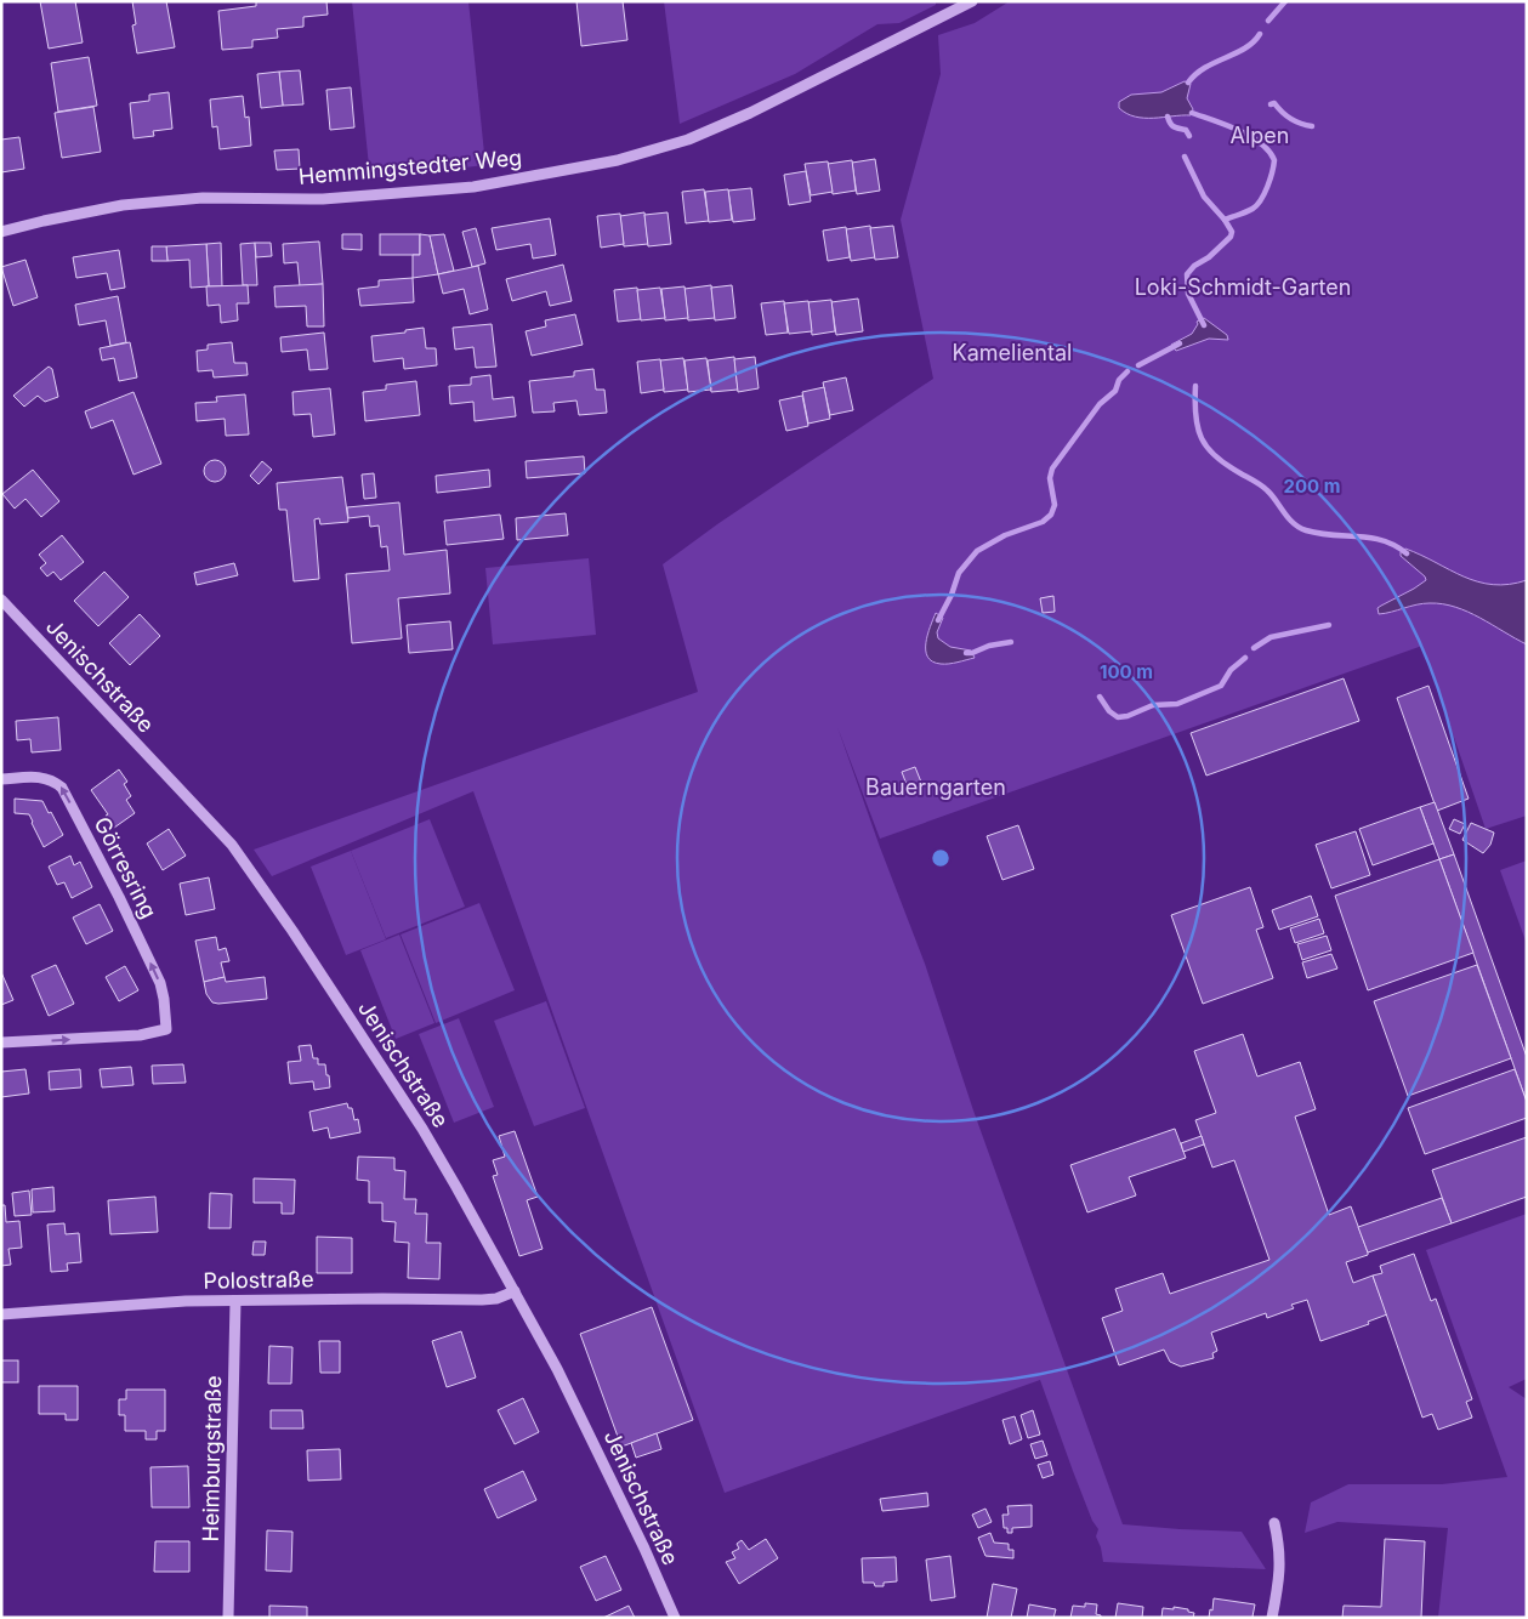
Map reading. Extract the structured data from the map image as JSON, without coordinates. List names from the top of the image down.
{
  "streets": {
    "street": [
      "Hemmingstedter Weg",
      "Jenischstraße",
      "Görresring",
      "Polostraße",
      "Heimburgstraße"
    ]
  },
  "crossings": [
    ["Jenischstraße", "Polostraße"],
    ["Polostraße", "Heimburgstraße"]
  ],
  "parks": [
    "Alpen",
    "Loki-Schmidt-Garten",
    "Kameliental",
    "Bauerngarten"
  ],
  "rings": ["200 m", "100 m"]
}
